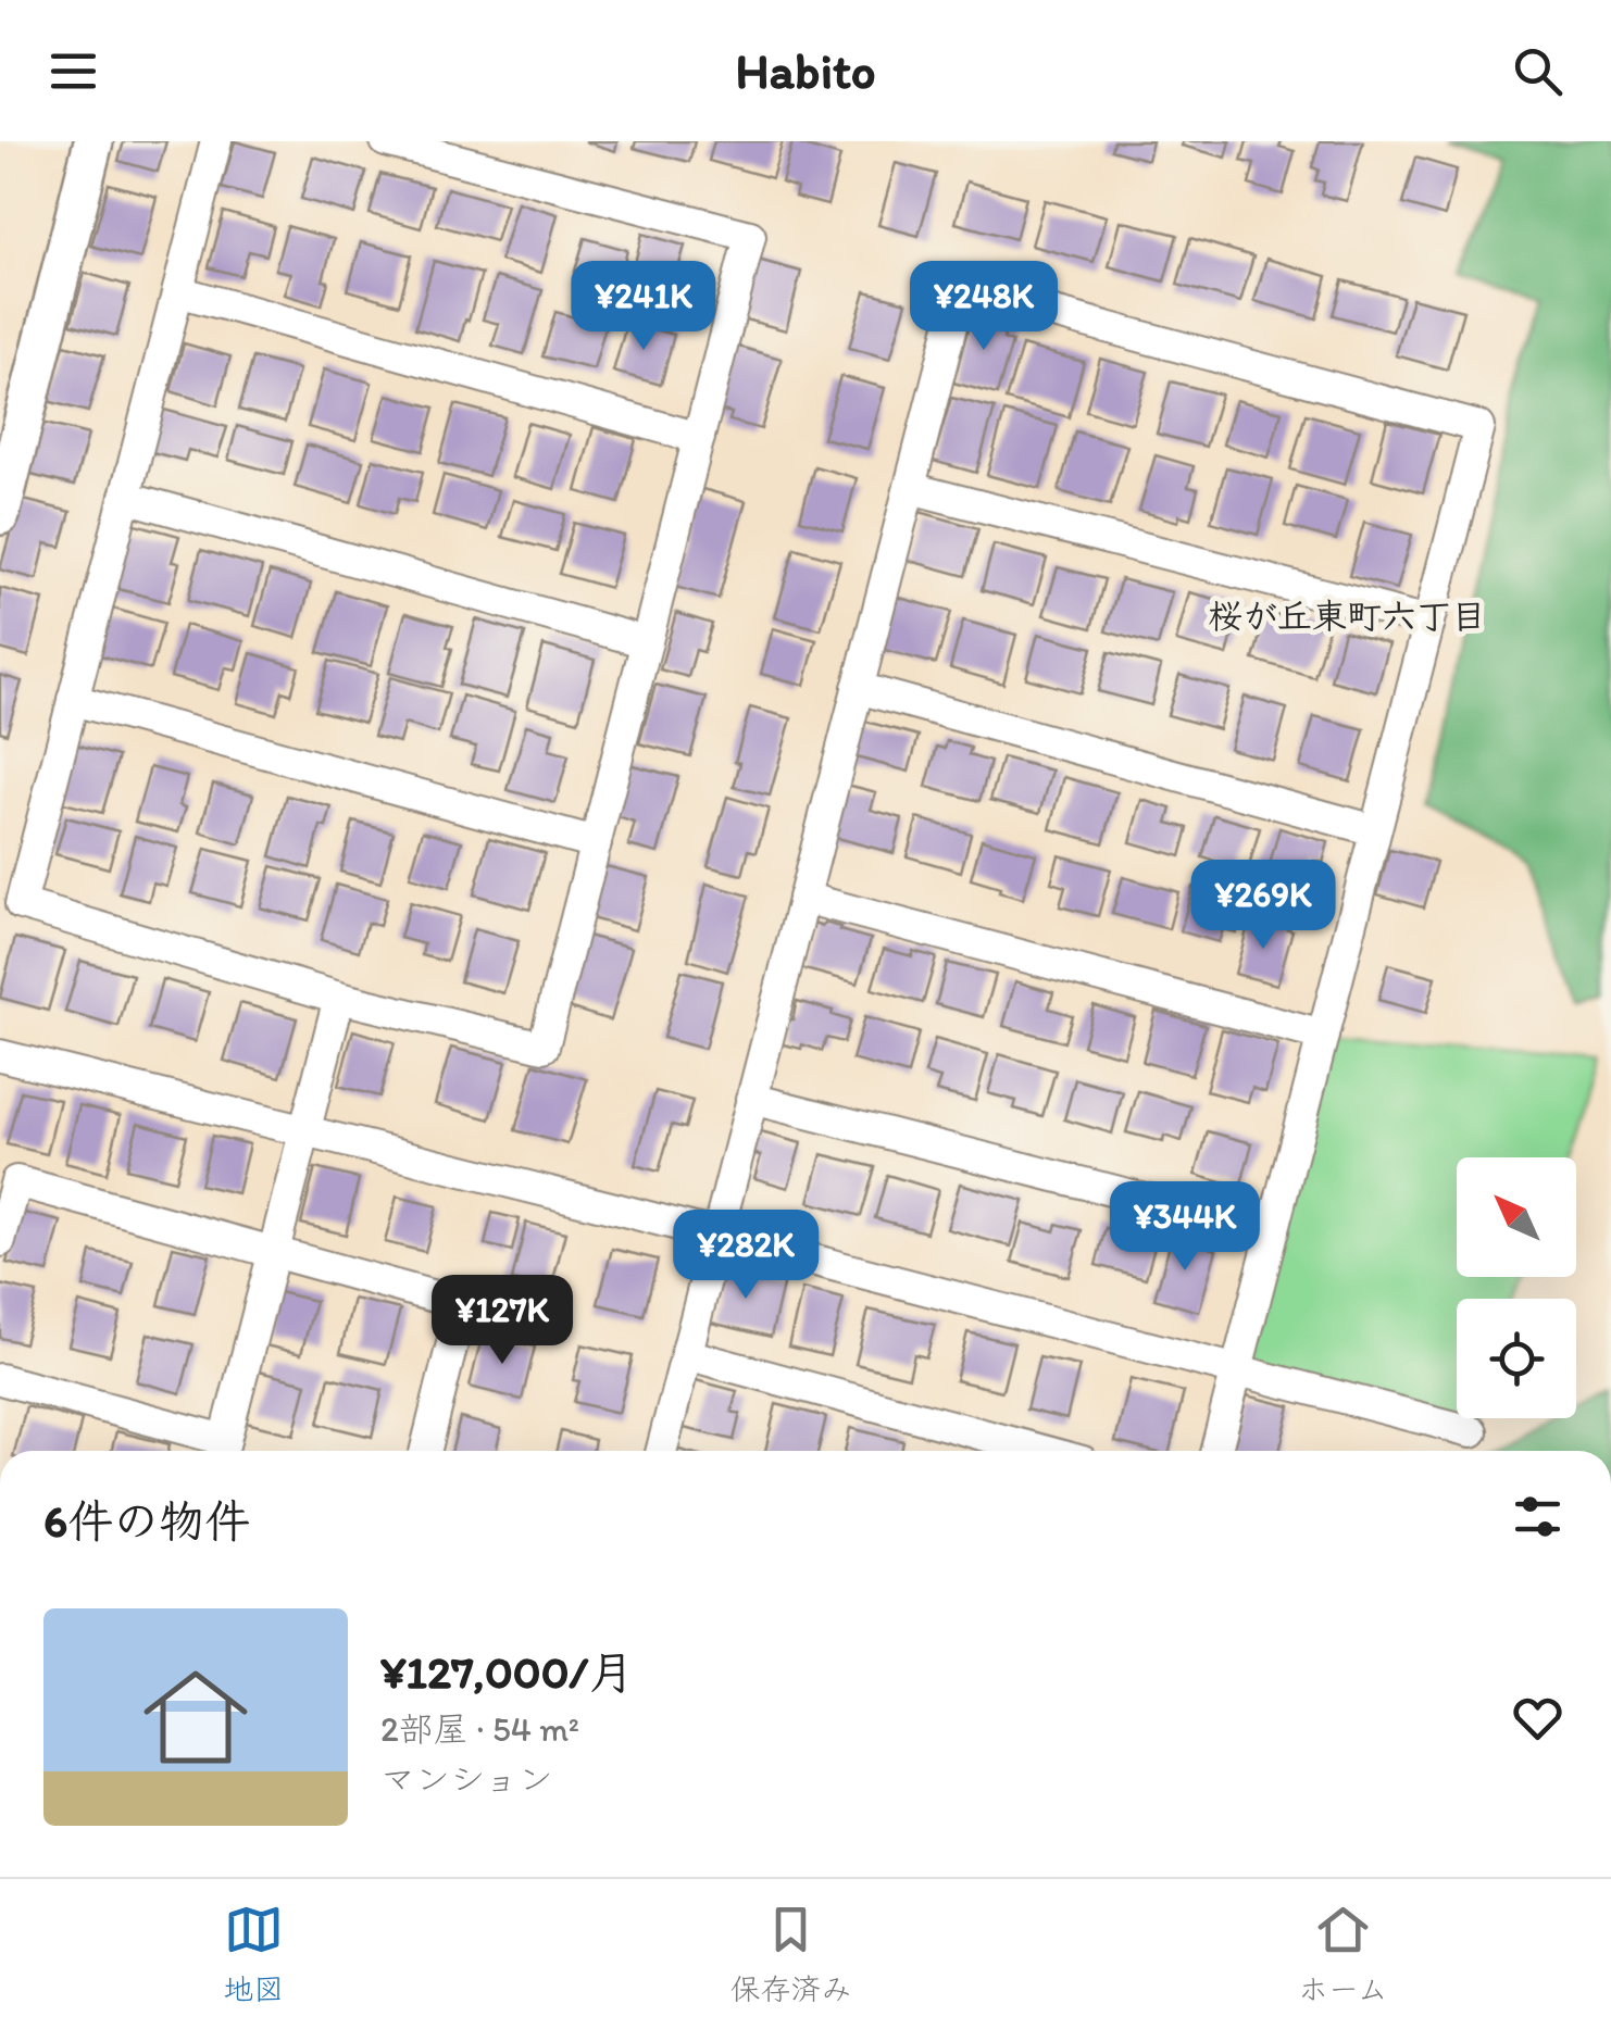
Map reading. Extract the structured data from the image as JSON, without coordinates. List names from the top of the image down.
{
  "districts": ["桜が丘東町六丁目"],
  "north": "top left",
  "page": {
    "header": "Habito",
    "price": [
      "¥241K",
      "¥248K",
      "¥269K",
      "¥344K",
      "¥282K",
      "¥127K"
    ],
    "heading": "6件の物件",
    "list": [
      {
        "name": "¥127,000/月",
        "note": "2部屋 · 54 m² · マンション"
      }
    ],
    "tabs": ["地図", "保存済み", "ホーム"]
  }
}
